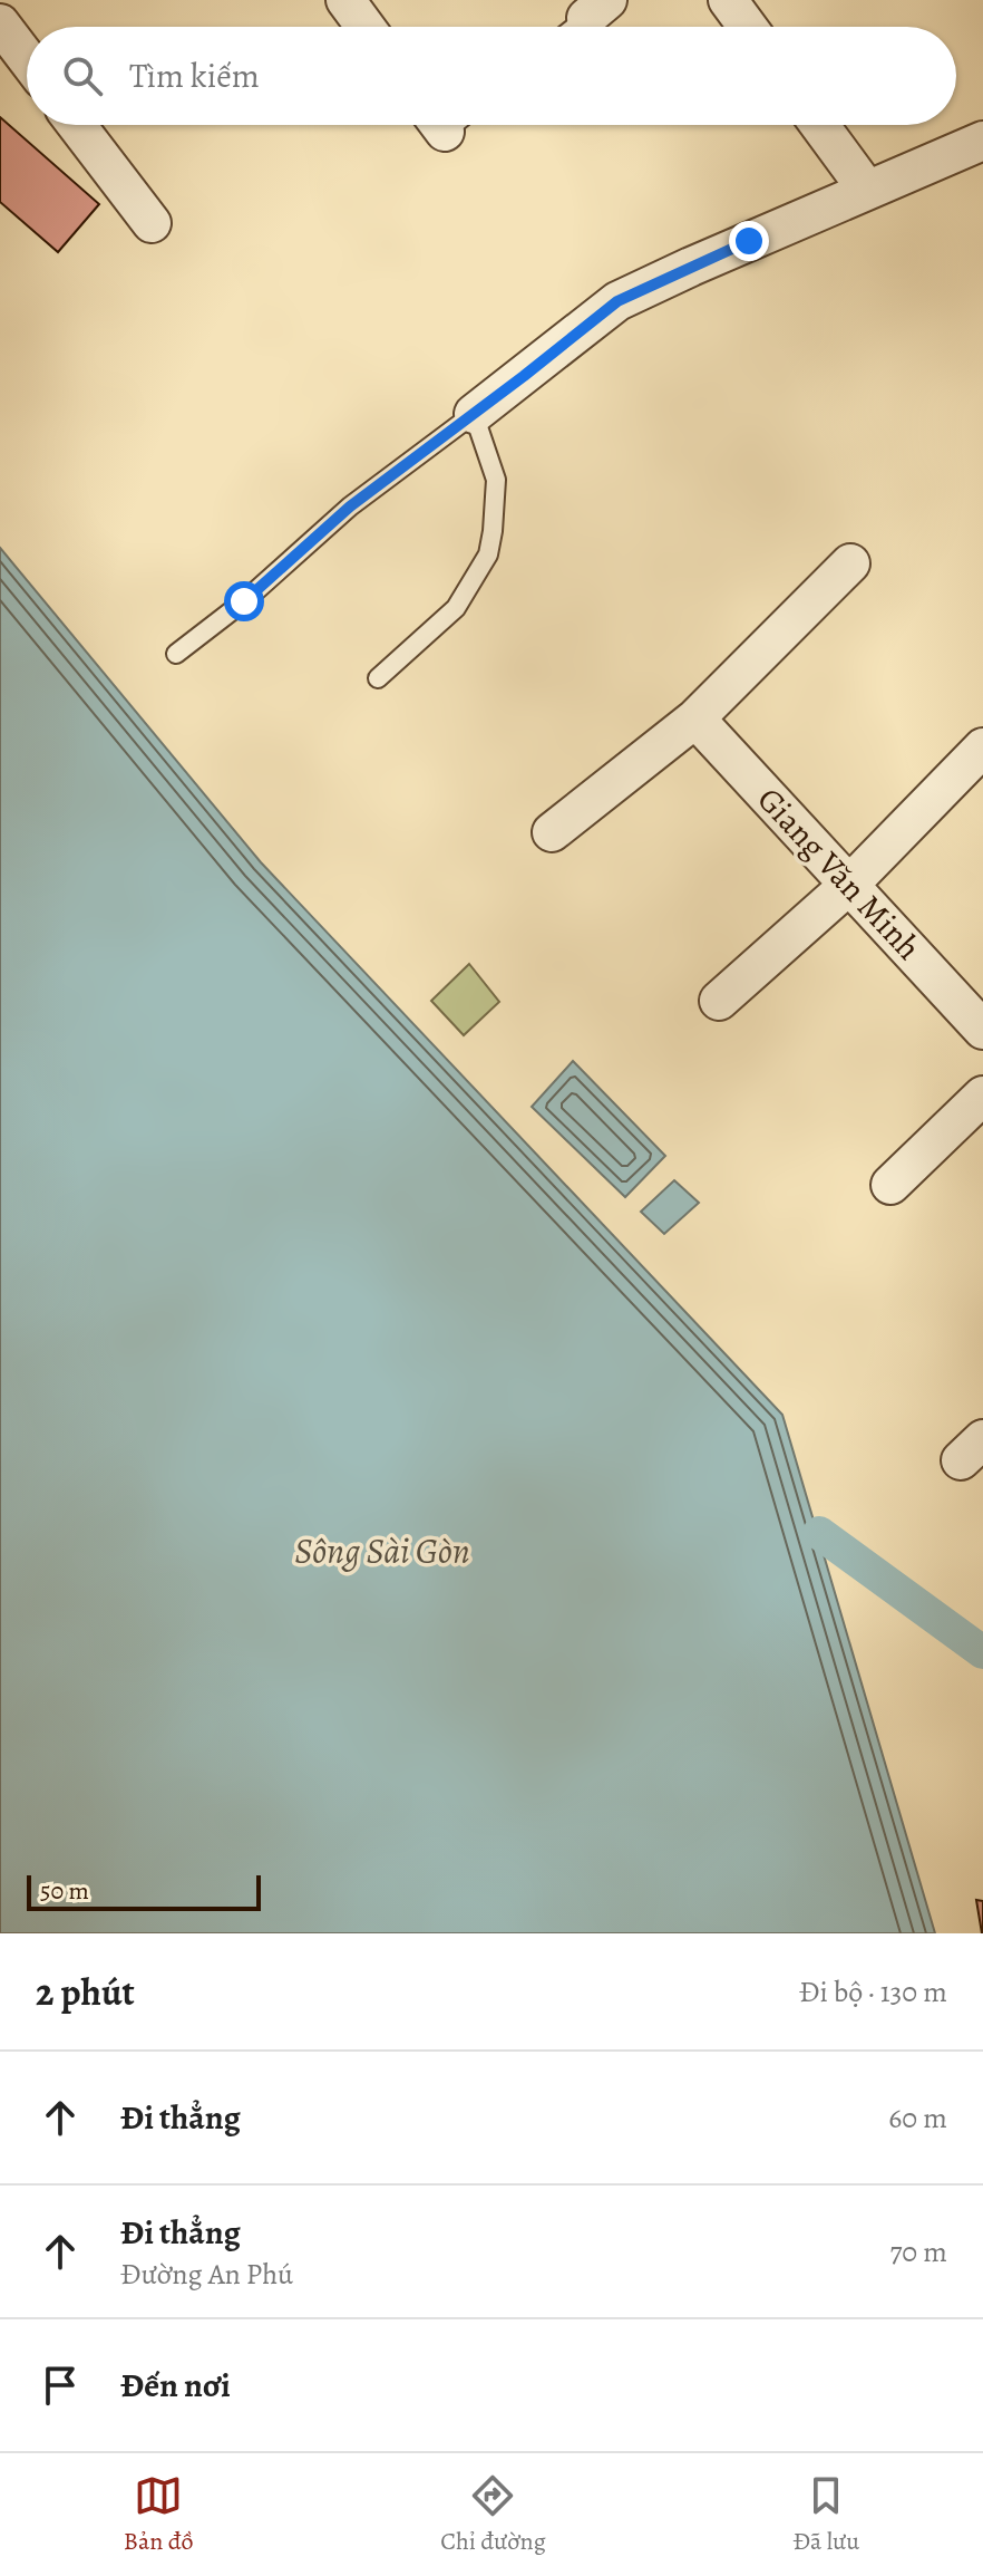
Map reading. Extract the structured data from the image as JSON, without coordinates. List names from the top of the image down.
{
  "streets": {
    "street": ["Giang Văn Minh"]
  },
  "water": ["Sông Sài Gòn"],
  "scale_bar": "50 m",
  "page": {
    "search": "Tìm kiếm",
    "scale": "50 m",
    "heading": ["2 phút", "Đi bộ · 130 m"],
    "list": [
      ["Đi thẳng", "60 m"],
      ["Đi thẳng", "Đường An Phú", "70 m"],
      "Đến nơi"
    ],
    "nav": ["Bản đồ", "Chỉ đường", "Đã lưu"]
  }
}
